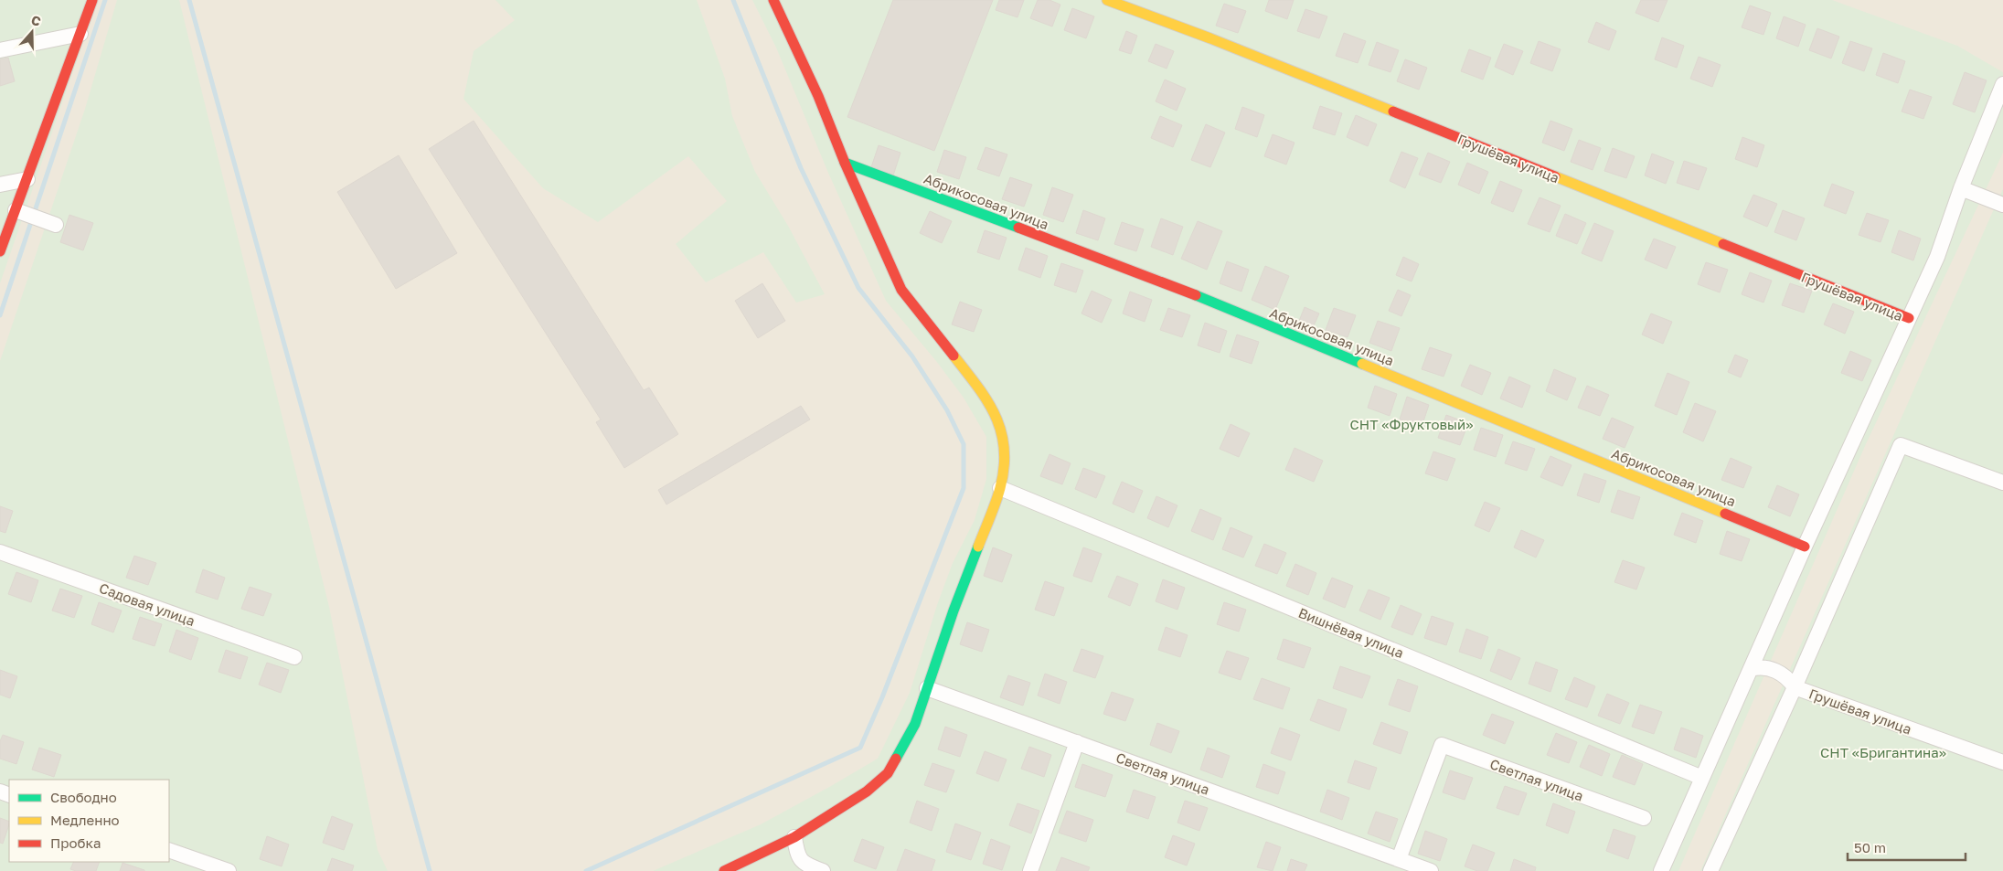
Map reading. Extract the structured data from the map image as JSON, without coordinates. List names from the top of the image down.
{
  "streets": {
    "street": [
      "Грушёвая улица",
      "Абрикосовая улица",
      "Садовая улица",
      "Вишнёвая улица",
      "Светлая улица"
    ]
  },
  "parks": ["СНТ «Фруктовый»", "СНТ «Бригантина»"],
  "legend": ["Свободно", "Медленно", "Пробка"],
  "scale_bar": "50 m",
  "north": "top"
}
